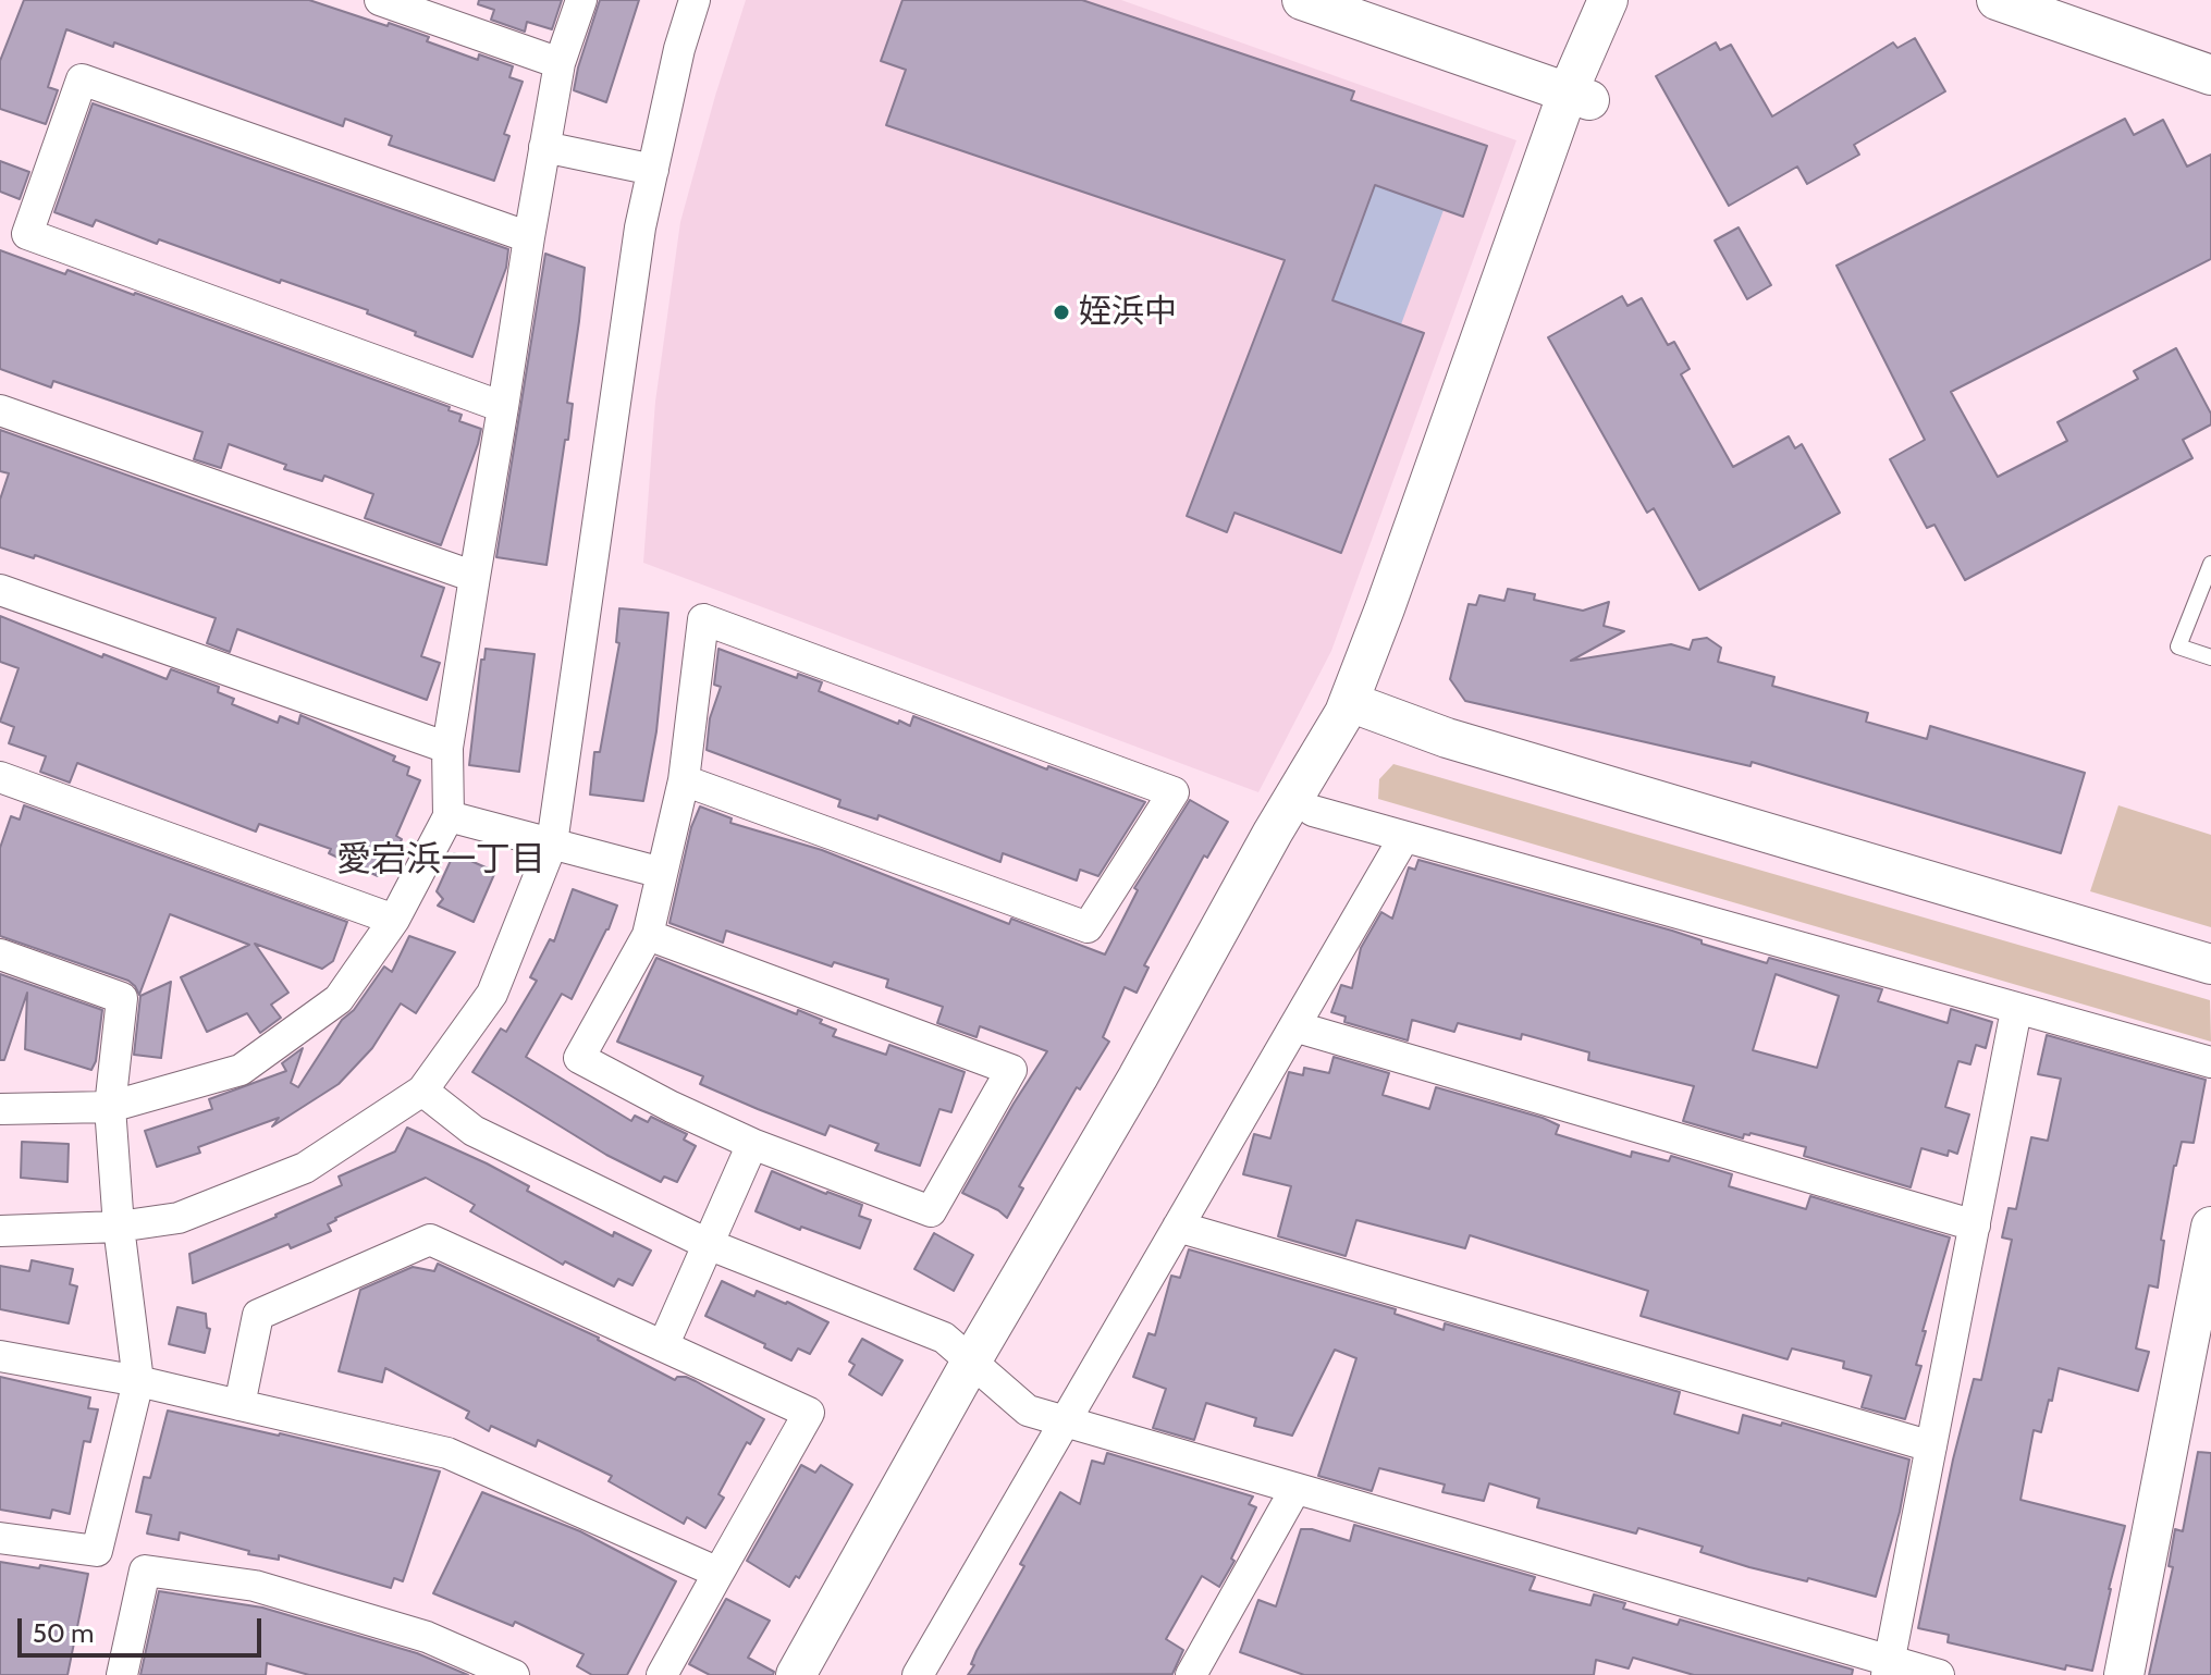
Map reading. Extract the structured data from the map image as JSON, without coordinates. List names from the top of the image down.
{
  "districts": ["愛宕浜一丁目"],
  "places": ["姪浜中"],
  "scale_bar": "50 m"
}
